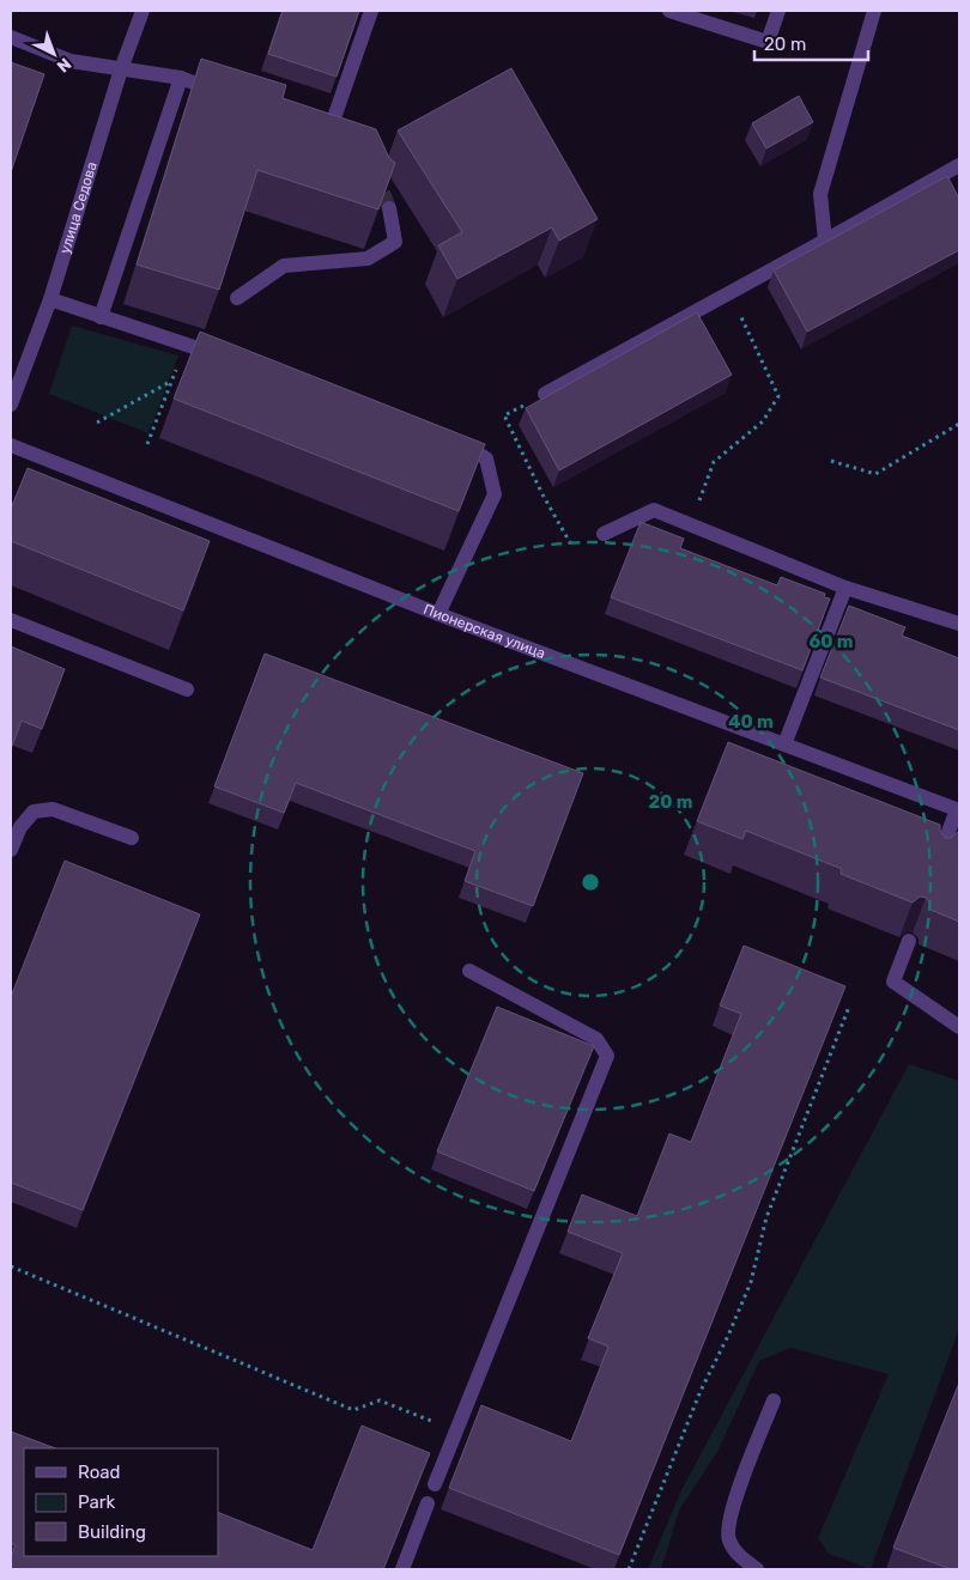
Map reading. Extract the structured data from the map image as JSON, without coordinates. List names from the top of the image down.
{
  "streets": {
    "street": ["улица Седова", "Пионерская улица"]
  },
  "legend": ["Road", "Park", "Building"],
  "scale_bar": "20 m",
  "north": "bottom right",
  "rings": ["60 m", "40 m", "20 m"]
}
